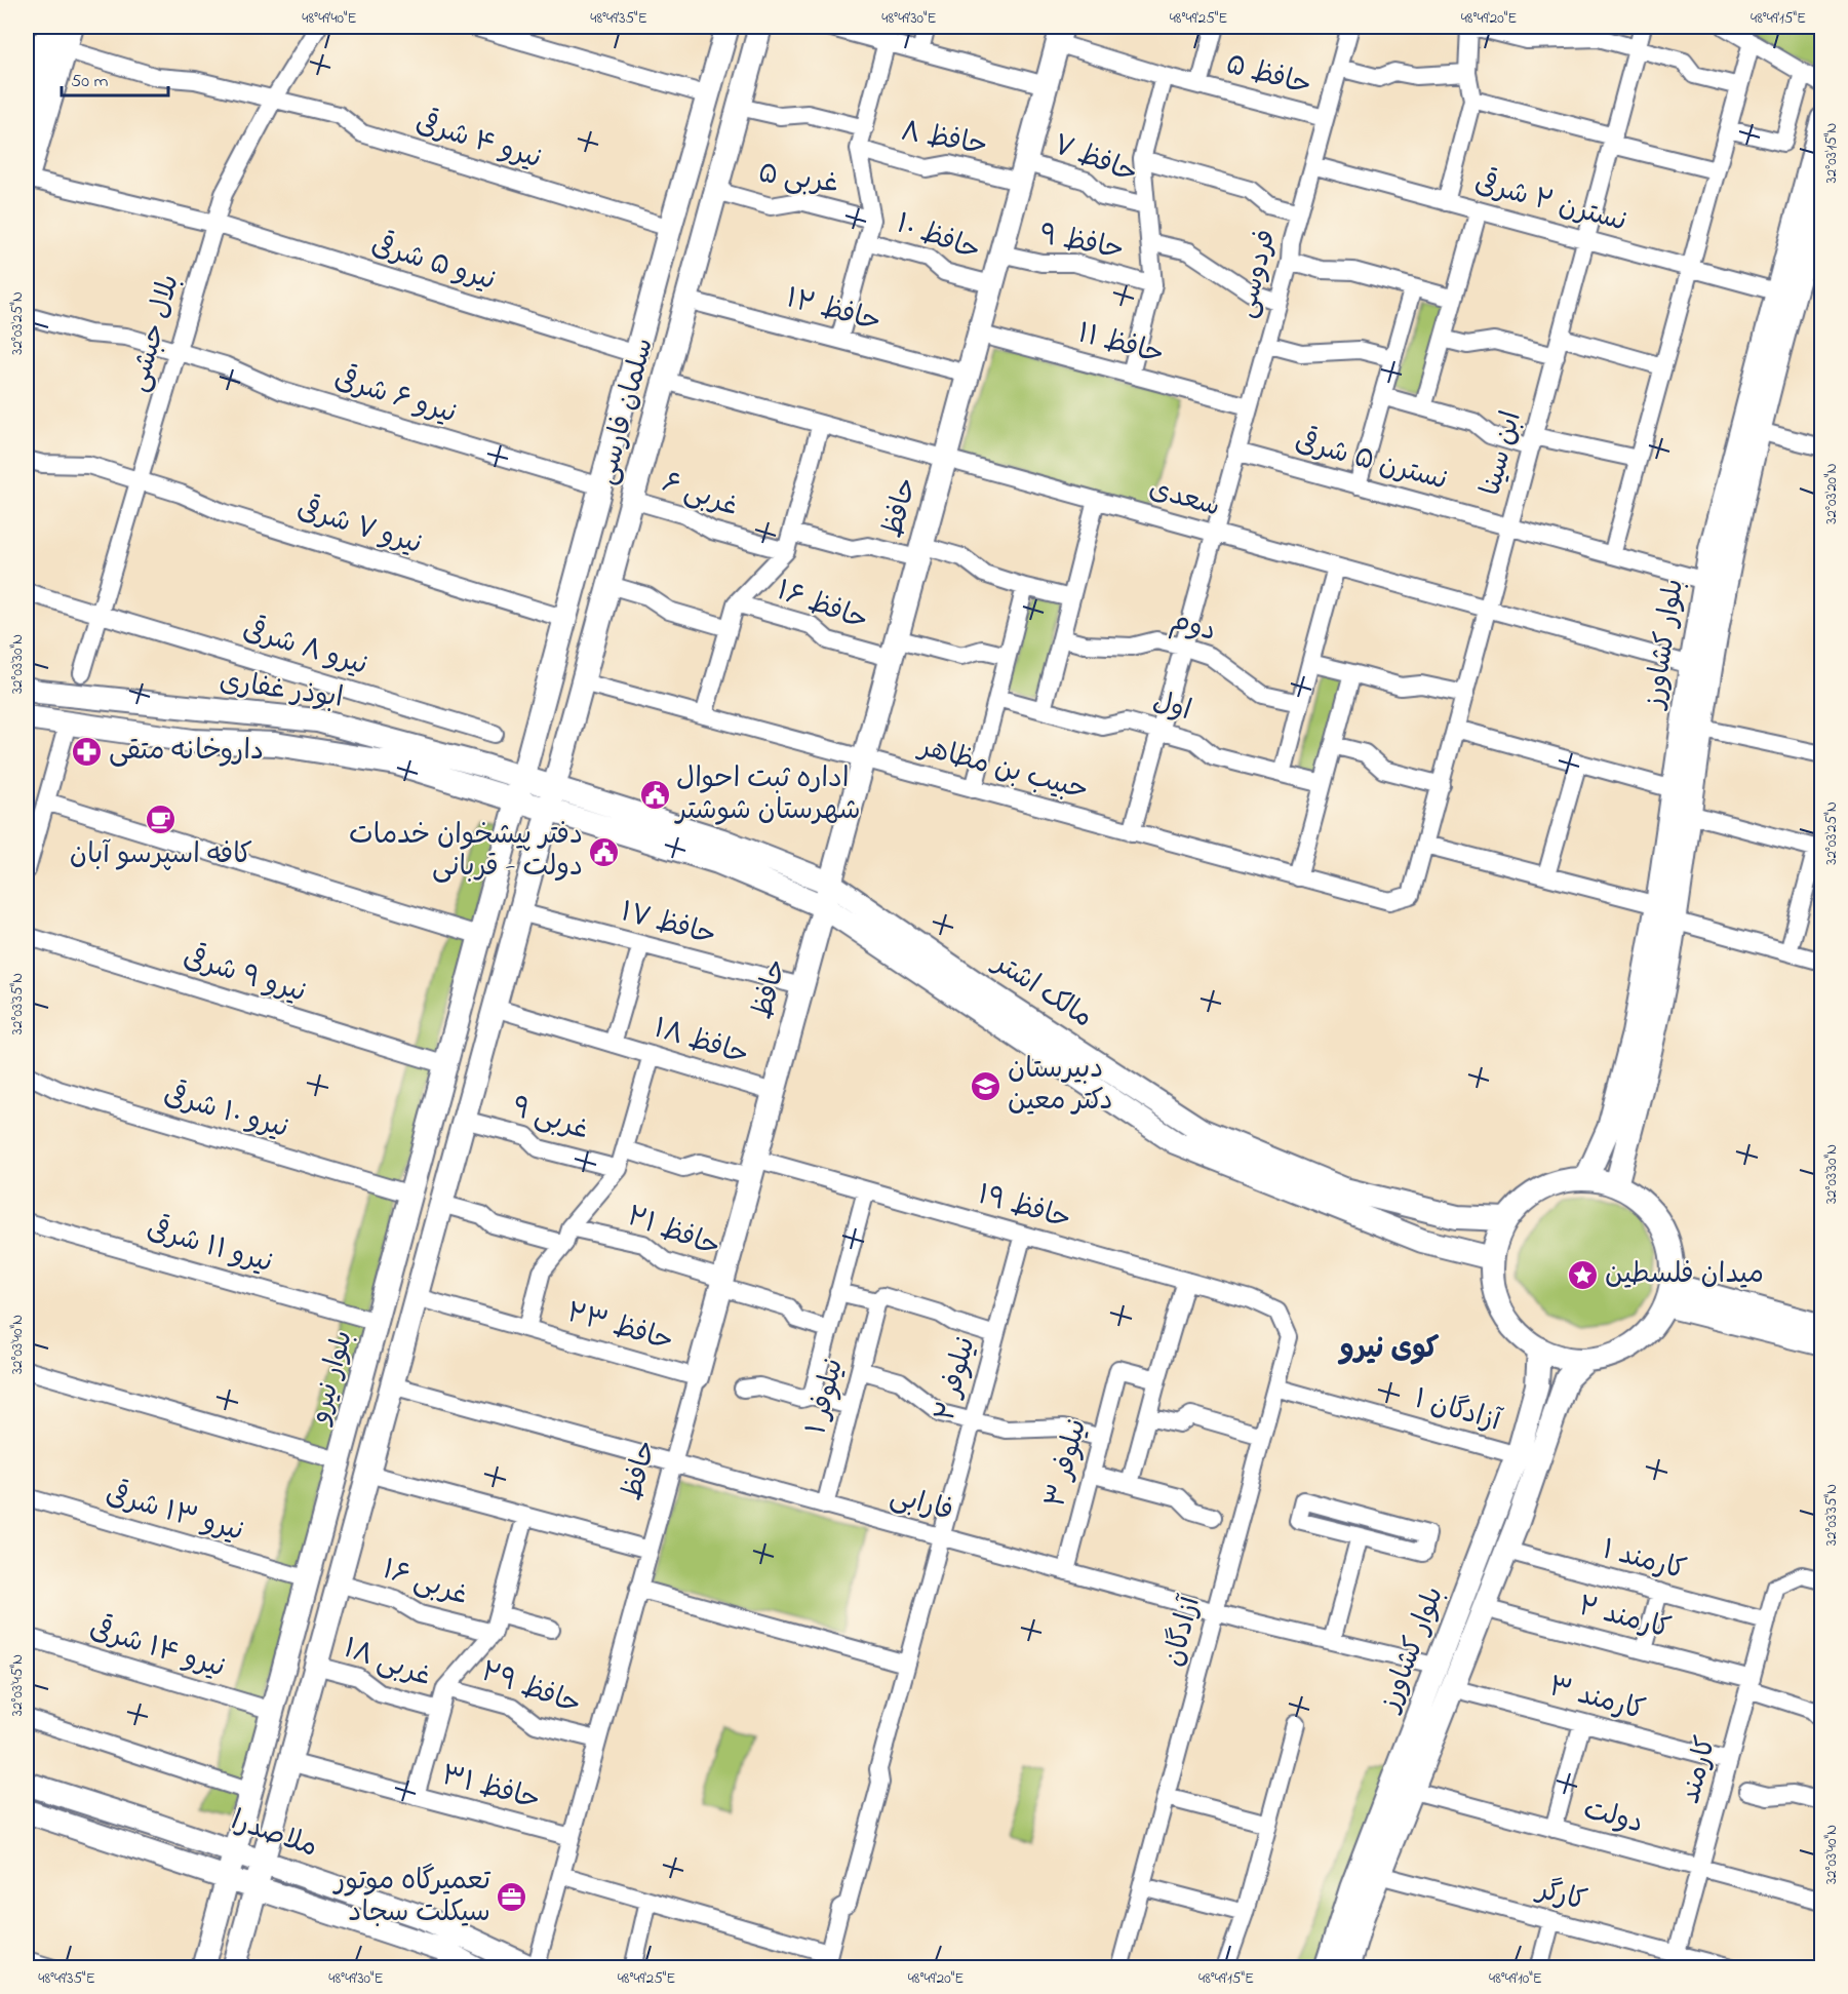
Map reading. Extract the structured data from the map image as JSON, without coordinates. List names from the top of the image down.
{
  "streets": {
    "street": [
      "حافظ ۵",
      "حافظ ۸",
      "نیرو ۴ شرقی",
      "حافظ ۷",
      "۵ غربی",
      "نسترن ۲ شرقی",
      "حافظ ۱۰",
      "حافظ ۹",
      "نیرو ۵ شرقی",
      "فردوسی",
      "حافظ ۱۲",
      "بلال حبشی",
      "حافظ ۱۱",
      "نیرو ۶ شرقی",
      "سلمان فارسی",
      "ابن سینا",
      "نسترن ۵ شرقی",
      "۶ غربی",
      "سعدی",
      "حافظ",
      "نیرو ۷ شرقی",
      "حافظ ۱۶",
      "دوم",
      "بلوار کشاورز",
      "نیرو ۸ شرقی",
      "ابوذر غفاری",
      "اول",
      "حبیب بن مظاهر",
      "حافظ ۱۷",
      "نیرو ۹ شرقی",
      "مالک اشتر",
      "حافظ ۱۸",
      "نیرو ۱۰ شرقی",
      "۹ غربی",
      "حافظ ۱۹",
      "حافظ ۲۱",
      "نیرو ۱۱ شرقی",
      "حافظ ۲۳",
      "بلوار نیرو",
      "نیلوفر ۲",
      "نیلوفر ۱",
      "آزادگان ۱",
      "نیلوفر ۳",
      "فارابی",
      "نیرو ۱۳ شرقی",
      "کارمند ۱",
      "۱۶ غربی",
      "کارمند ۲",
      "آزادگان",
      "نیرو ۱۴ شرقی",
      "۱۸ غربی",
      "حافظ ۲۹",
      "کارمند ۳",
      "کارمند",
      "حافظ ۳۱",
      "دولت",
      "ملاصدرا",
      "کارگر"
    ]
  },
  "crossings": [
    ["حافظ ۵", "فردوسی"],
    ["حافظ ۵", "حافظ"],
    ["حافظ ۸", "حافظ ۷"],
    ["حافظ ۸", "حافظ"],
    ["نیرو ۴ شرقی", "بلال حبشی"],
    ["نیرو ۴ شرقی", "سلمان فارسی"],
    ["حافظ ۷", "حافظ"],
    ["۵ غربی", "سلمان فارسی"],
    ["نسترن ۲ شرقی", "فردوسی"],
    ["نسترن ۲ شرقی", "ابن سینا"],
    ["نسترن ۲ شرقی", "بلوار کشاورز"],
    ["حافظ ۱۰", "حافظ"],
    ["حافظ ۹", "حافظ"],
    ["نیرو ۵ شرقی", "بلال حبشی"],
    ["نیرو ۵ شرقی", "سلمان فارسی"],
    ["فردوسی", "حافظ ۱۱"],
    ["فردوسی", "نسترن ۵ شرقی"],
    ["فردوسی", "سعدی"],
    ["فردوسی", "دوم"],
    ["فردوسی", "اول"],
    ["فردوسی", "حبیب بن مظاهر"],
    ["حافظ ۱۲", "سلمان فارسی"],
    ["حافظ ۱۲", "حافظ"],
    ["بلال حبشی", "نیرو ۶ شرقی"],
    ["بلال حبشی", "نیرو ۷ شرقی"],
    ["بلال حبشی", "نیرو ۸ شرقی"],
    ["حافظ ۱۱", "حافظ"],
    ["نیرو ۶ شرقی", "سلمان فارسی"],
    ["سلمان فارسی", "۶ غربی"],
    ["سلمان فارسی", "سعدی"],
    ["سلمان فارسی", "نیرو ۷ شرقی"],
    ["سلمان فارسی", "ابوذر غفاری"],
    ["سلمان فارسی", "حبیب بن مظاهر"],
    ["سلمان فارسی", "مالک اشتر"],
    ["سلمان فارسی", "بلوار نیرو"],
    ["ابن سینا", "نسترن ۵ شرقی"],
    ["ابن سینا", "سعدی"],
    ["ابن سینا", "حبیب بن مظاهر"],
    ["نسترن ۵ شرقی", "بلوار کشاورز"],
    ["سعدی", "حافظ"],
    ["سعدی", "بلوار کشاورز"],
    ["حافظ", "حافظ ۱۶"],
    ["حافظ", "حبیب بن مظاهر"],
    ["حافظ", "حافظ ۱۷"],
    ["حافظ", "مالک اشتر"],
    ["حافظ", "حافظ ۱۸"],
    ["حافظ", "حافظ ۱۹"],
    ["حافظ", "حافظ ۲۱"],
    ["حافظ", "حافظ ۲۳"],
    ["حافظ", "فارابی"],
    ["حافظ", "حافظ ۲۹"],
    ["حافظ", "حافظ ۳۱"],
    ["حافظ", "ملاصدرا"],
    ["بلوار کشاورز", "مالک اشتر"],
    ["بلوار کشاورز", "آزادگان ۱"],
    ["بلوار کشاورز", "فارابی"],
    ["بلوار کشاورز", "کارمند ۱"],
    ["بلوار کشاورز", "کارمند ۲"],
    ["بلوار کشاورز", "کارمند ۳"],
    ["بلوار کشاورز", "دولت"],
    ["بلوار کشاورز", "کارگر"],
    ["ابوذر غفاری", "مالک اشتر"],
    ["ابوذر غفاری", "بلوار نیرو"],
    ["نیرو ۹ شرقی", "بلوار نیرو"],
    ["نیرو ۱۰ شرقی", "بلوار نیرو"],
    ["حافظ ۱۹", "نیلوفر ۲"],
    ["حافظ ۱۹", "آزادگان"],
    ["نیرو ۱۱ شرقی", "بلوار نیرو"],
    ["بلوار نیرو", "نیرو ۱۳ شرقی"],
    ["بلوار نیرو", "نیرو ۱۴ شرقی"],
    ["بلوار نیرو", "ملاصدرا"],
    ["نیلوفر ۲", "فارابی"],
    ["نیلوفر ۱", "فارابی"],
    ["آزادگان ۱", "آزادگان"],
    ["نیلوفر ۳", "فارابی"],
    ["فارابی", "آزادگان"],
    ["کارمند ۱", "کارمند"],
    ["کارمند ۲", "کارمند"],
    ["کارمند ۳", "کارمند"],
    ["کارمند", "دولت"],
    ["کارمند", "کارگر"]
  ],
  "districts": ["کوی نیرو"],
  "places": {
    "pharmacy": ["داروخانه متقی"],
    "public building": ["اداره ثبت احوال شهرستان شوشتر", "دفتر پیشخوان خدمات دولت - قربانی"],
    "cafe": ["کافه اسپرسو آبان"],
    "school or university": ["دبیرستان دکتر معین"],
    "place": ["میدان فلسطین"],
    "office": ["تعمیرگاه موتور سیکلت سجاد"]
  },
  "scale_bar": "50 m",
  "coordinates": [
    "48°49'40\"E",
    "48°49'35\"E",
    "48°49'30\"E",
    "48°49'25\"E",
    "48°49'20\"E",
    "48°49'15\"E",
    "32°03'15\"N",
    "32°03'25\"N",
    "32°03'20\"N",
    "32°03'30\"N",
    "32°03'35\"N",
    "32°03'40\"N",
    "32°03'45\"N",
    "48°49'10\"E"
  ]
}
